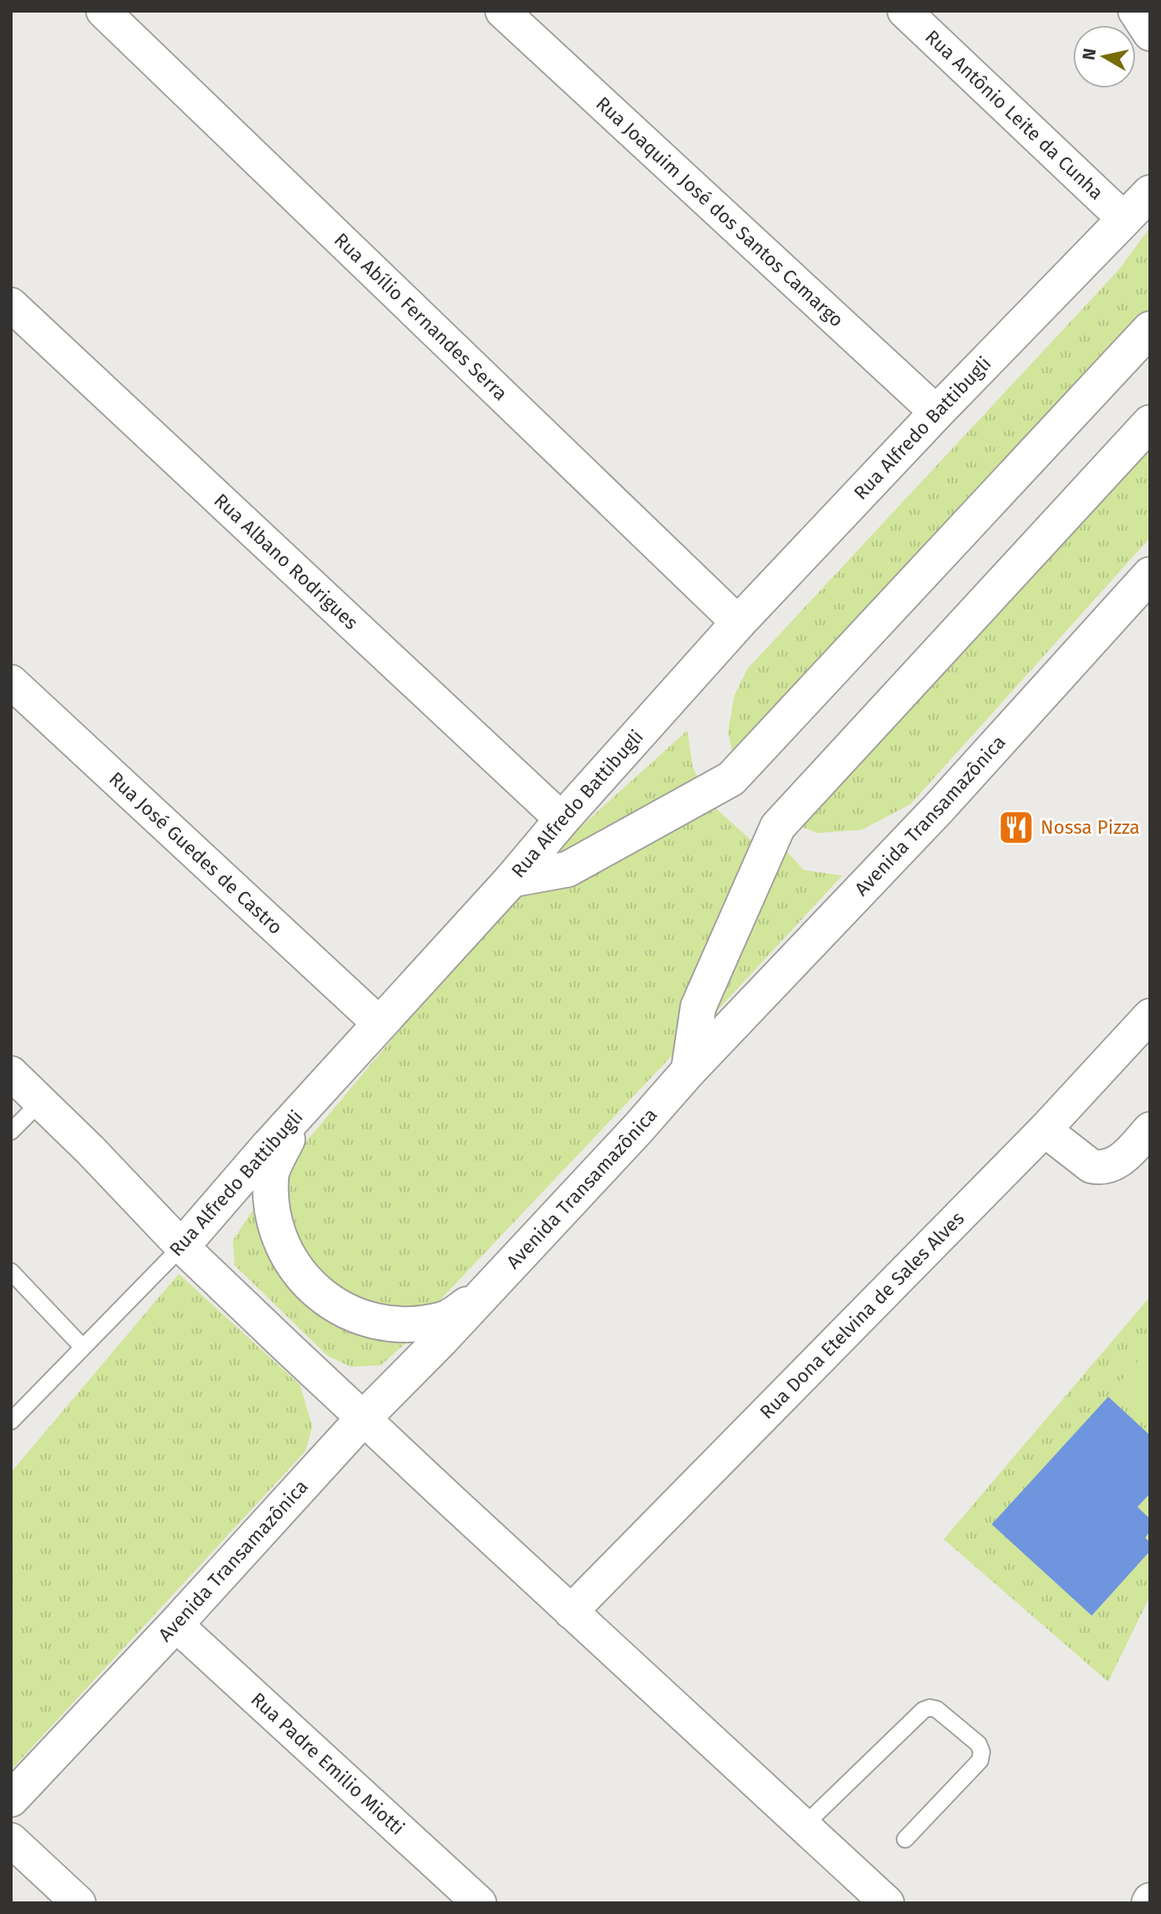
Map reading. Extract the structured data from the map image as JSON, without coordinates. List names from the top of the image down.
{
  "streets": {
    "street": [
      "Rua Antônio Leite da Cunha",
      "Rua Joaquim José dos Santos Camargo",
      "Rua Abílio Fernandes Serra",
      "Rua Alfredo Battibugli",
      "Rua Albano Rodrigues",
      "Avenida Transamazônica",
      "Rua José Guedes de Castro",
      "Rua Dona Etelvina de Sales Alves",
      "Rua Padre Emilio Miotti"
    ]
  },
  "crossings": [
    ["Rua Antônio Leite da Cunha", "Rua Alfredo Battibugli"],
    ["Rua Joaquim José dos Santos Camargo", "Rua Alfredo Battibugli"],
    ["Rua Abílio Fernandes Serra", "Rua Alfredo Battibugli"],
    ["Rua Alfredo Battibugli", "Rua Albano Rodrigues"],
    ["Rua Alfredo Battibugli", "Rua José Guedes de Castro"],
    ["Avenida Transamazônica", "Rua Padre Emilio Miotti"]
  ],
  "places": {
    "restaurant": ["Nossa Pizza"]
  },
  "north": "left"
}
